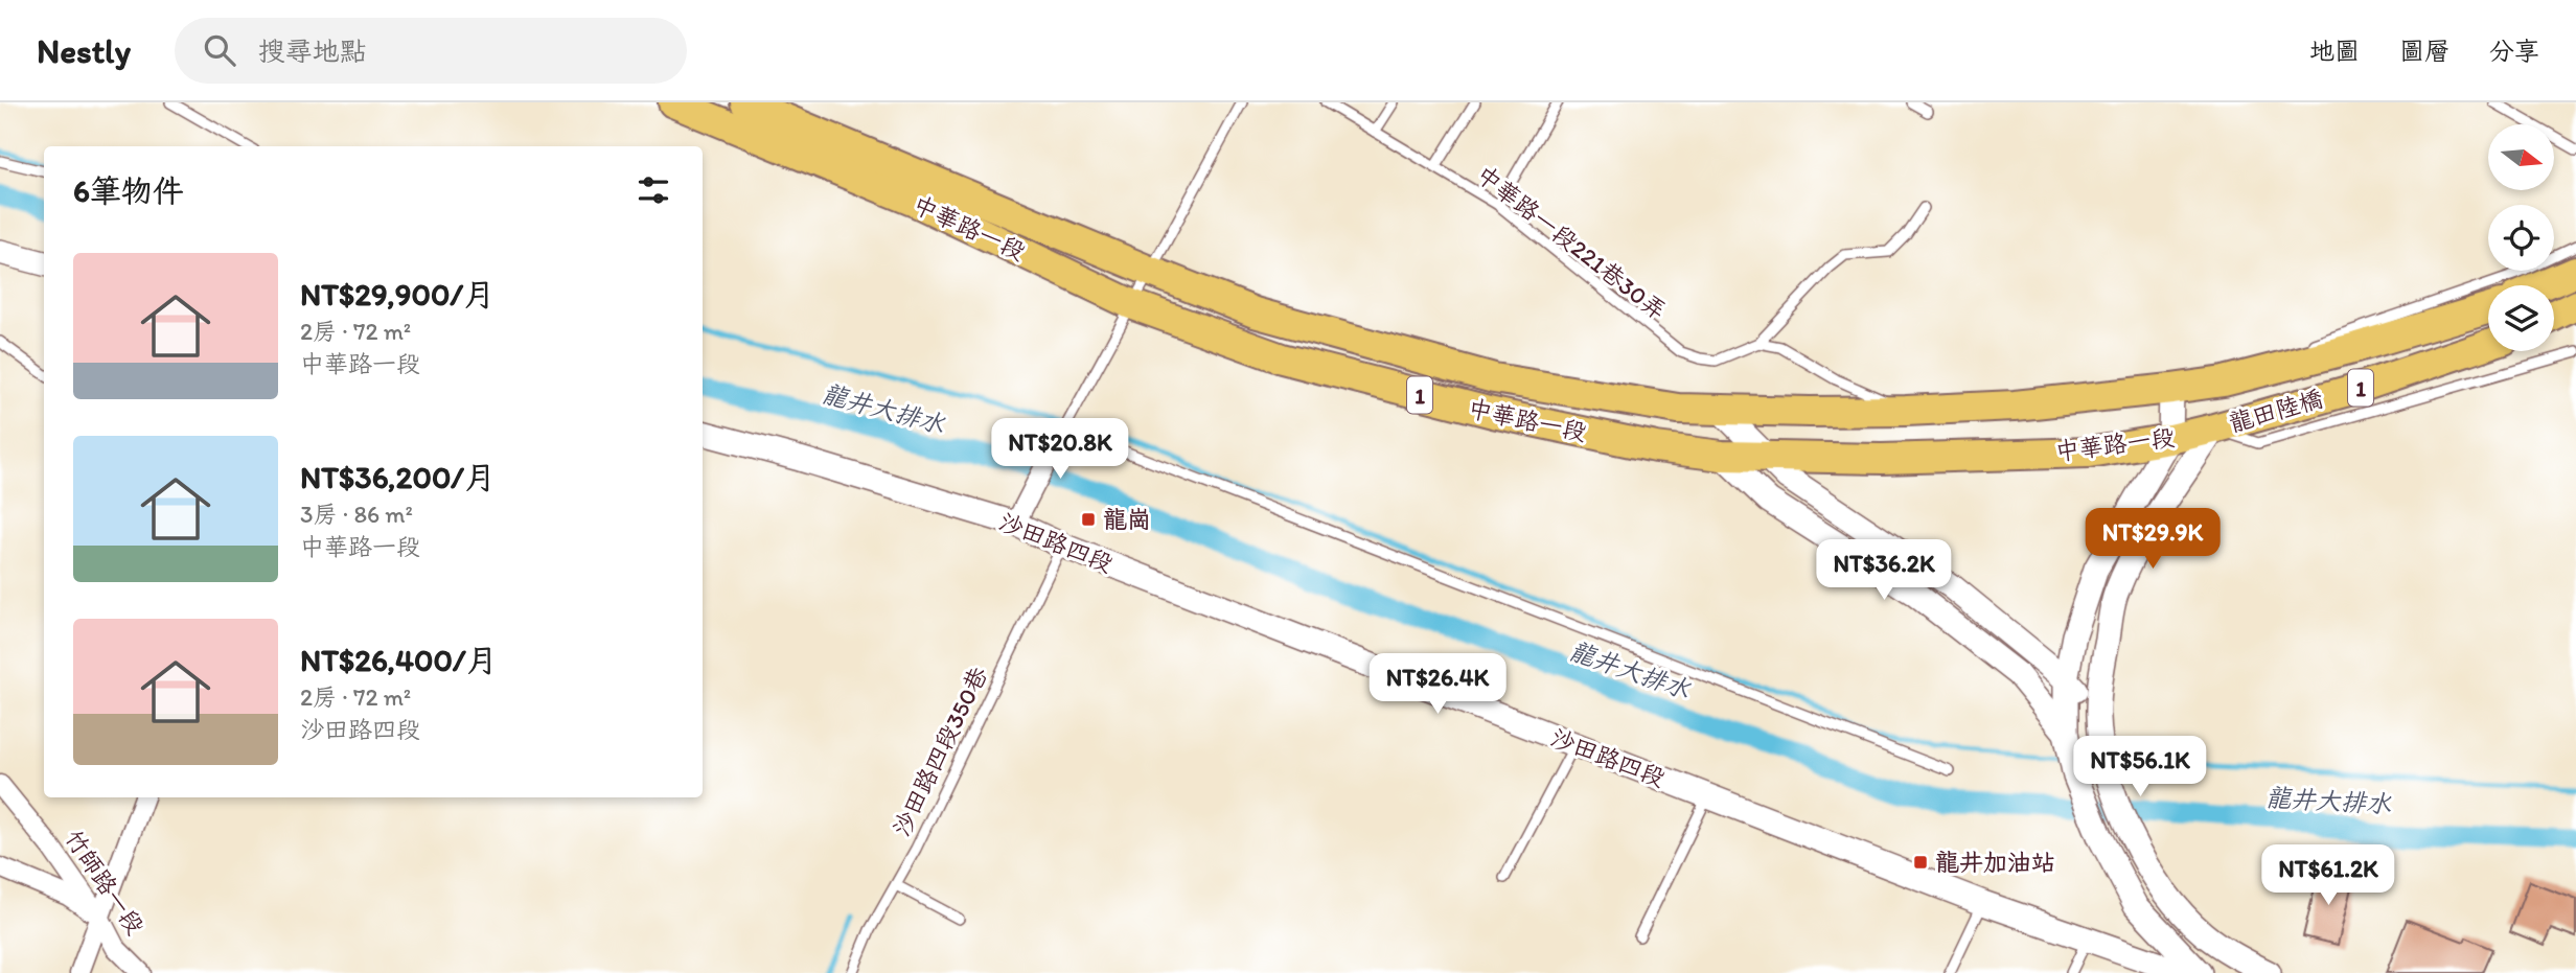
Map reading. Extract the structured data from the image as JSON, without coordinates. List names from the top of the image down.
{
  "streets": {
    "main road": ["中華路一段", "1", "龍田陸橋"],
    "street": ["沙田路四段", "竹師路一段"],
    "lane": ["中華路一段221巷30弄", "沙田路四段350巷"]
  },
  "crossings": [
    ["中華路一段", "龍田陸橋"],
    ["沙田路四段", "沙田路四段350巷"]
  ],
  "water": ["龍井大排水"],
  "places": {
    "transit": ["龍崗", "龍井加油站"]
  },
  "north": "right",
  "page": {
    "header": "Nestly",
    "search": "搜尋地點",
    "nav": ["地圖", "圖層", "分享"],
    "heading": "6筆物件",
    "list": [
      {
        "name": "NT$29,900/月",
        "note": "2房 · 72 m² · 中華路一段"
      },
      {
        "name": "NT$36,200/月",
        "note": "3房 · 86 m² · 中華路一段"
      },
      {
        "name": "NT$26,400/月",
        "note": "2房 · 72 m² · 沙田路四段"
      }
    ],
    "price": [
      "NT$20.8K",
      "NT$29.9K",
      "NT$36.2K",
      "NT$26.4K",
      "NT$56.1K",
      "NT$61.2K"
    ]
  }
}
